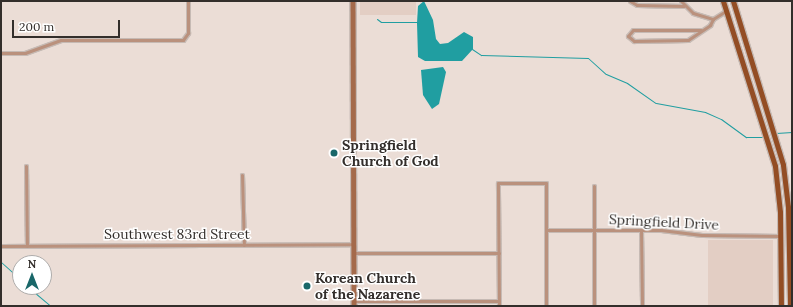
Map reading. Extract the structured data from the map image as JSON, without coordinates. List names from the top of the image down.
{
  "streets": {
    "street": ["Springfield Drive", "Southwest 83rd Street"]
  },
  "places": ["Springfield Church of God", "Korean Church of the Nazarene"],
  "scale_bar": "200 m",
  "north": "top"
}
